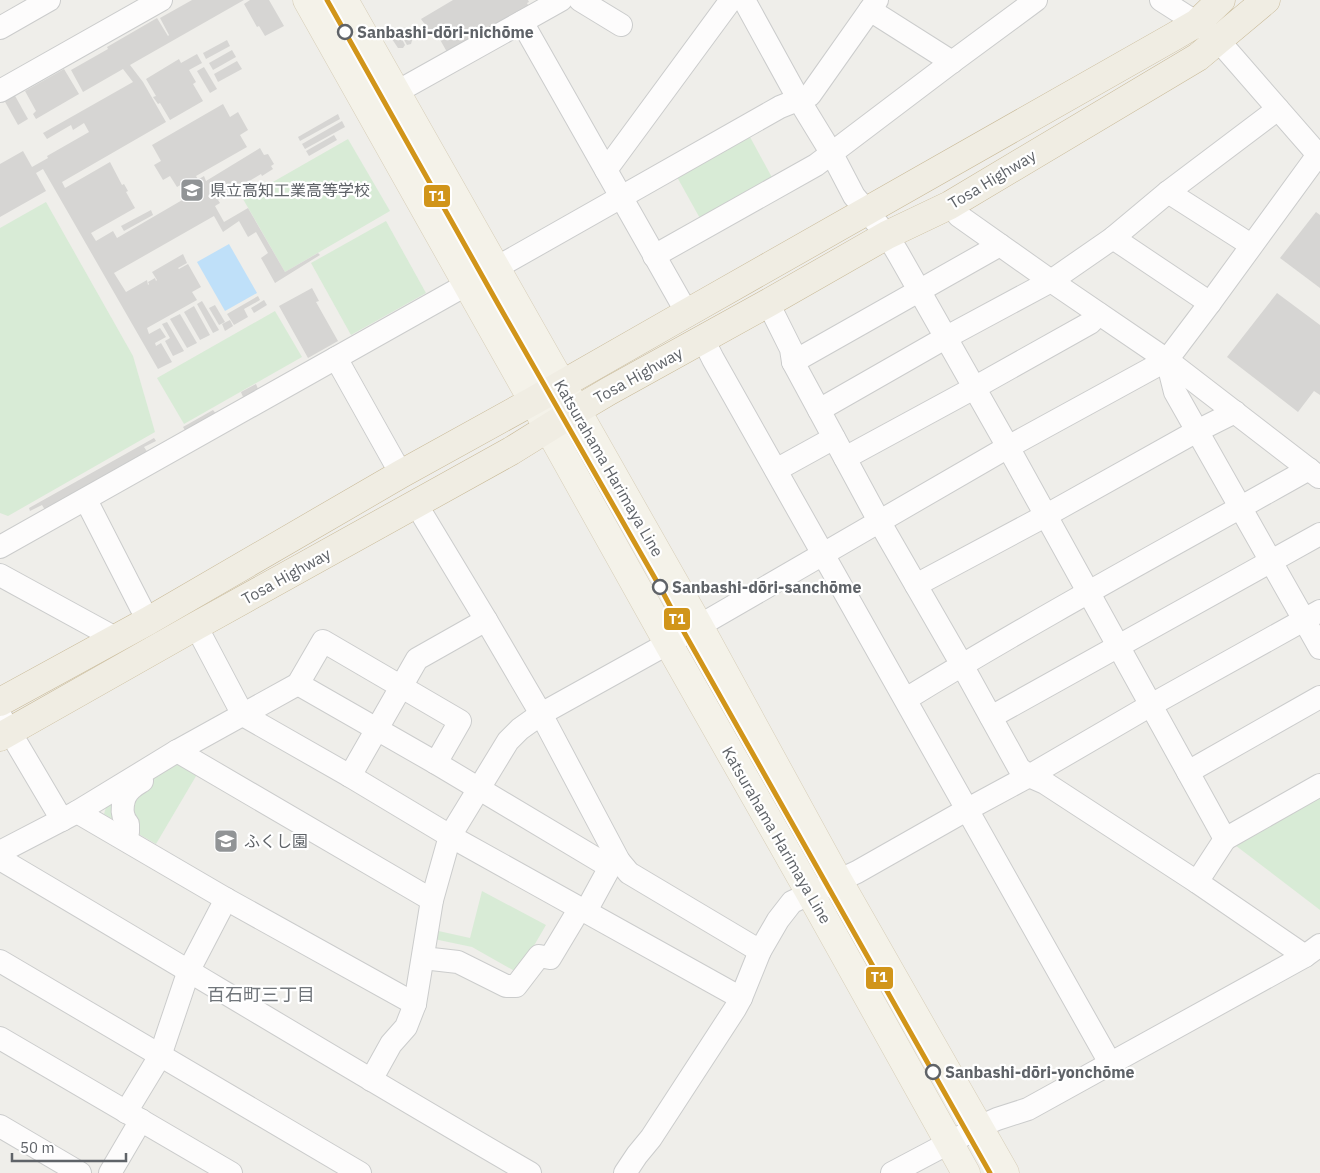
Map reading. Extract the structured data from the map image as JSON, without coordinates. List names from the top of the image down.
{
  "streets": {
    "highway": ["Tosa Highway"],
    "main road": ["Katsurahama Harimaya Line"]
  },
  "crossings": [
    ["Tosa Highway", "Katsurahama Harimaya Line"]
  ],
  "districts": ["百石町三丁目"],
  "places": {
    "other": ["Sanbashi-dōri-nichōme", "Sanbashi-dōri-sanchōme", "Sanbashi-dōri-yonchōme"],
    "school or university": ["県立高知工業高等学校", "ふくし園"]
  },
  "lines": ["transit line T1"],
  "scale_bar": "50 m"
}
